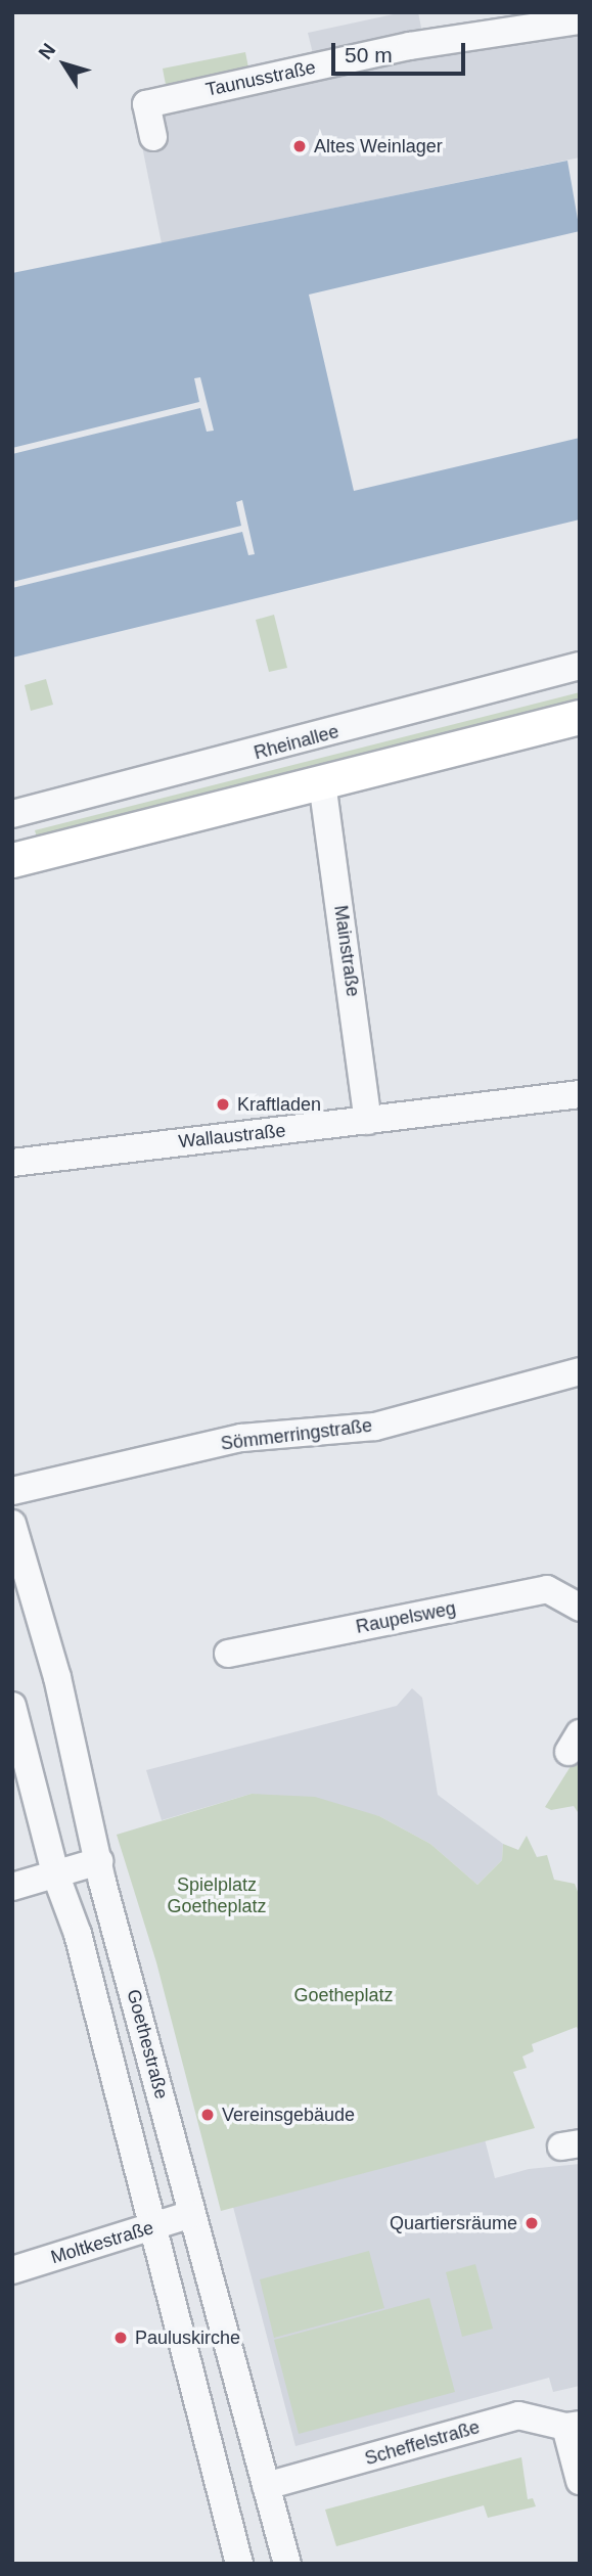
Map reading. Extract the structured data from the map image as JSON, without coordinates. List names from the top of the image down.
{
  "streets": {
    "street": [
      "Taunusstraße",
      "Rheinallee",
      "Mainstraße",
      "Wallaustraße",
      "Sömmerringstraße",
      "Raupelsweg",
      "Goethestraße",
      "Moltkestraße",
      "Scheffelstraße"
    ]
  },
  "crossings": [
    ["Mainstraße", "Wallaustraße"],
    ["Goethestraße", "Moltkestraße"],
    ["Goethestraße", "Scheffelstraße"]
  ],
  "parks": ["Spielplatz Goetheplatz", "Goetheplatz"],
  "places": [
    "Altes Weinlager",
    "Kraftladen",
    "Vereinsgebäude",
    "Quartiersräume",
    "Pauluskirche"
  ],
  "scale_bar": "50 m",
  "north": "top left"
}
